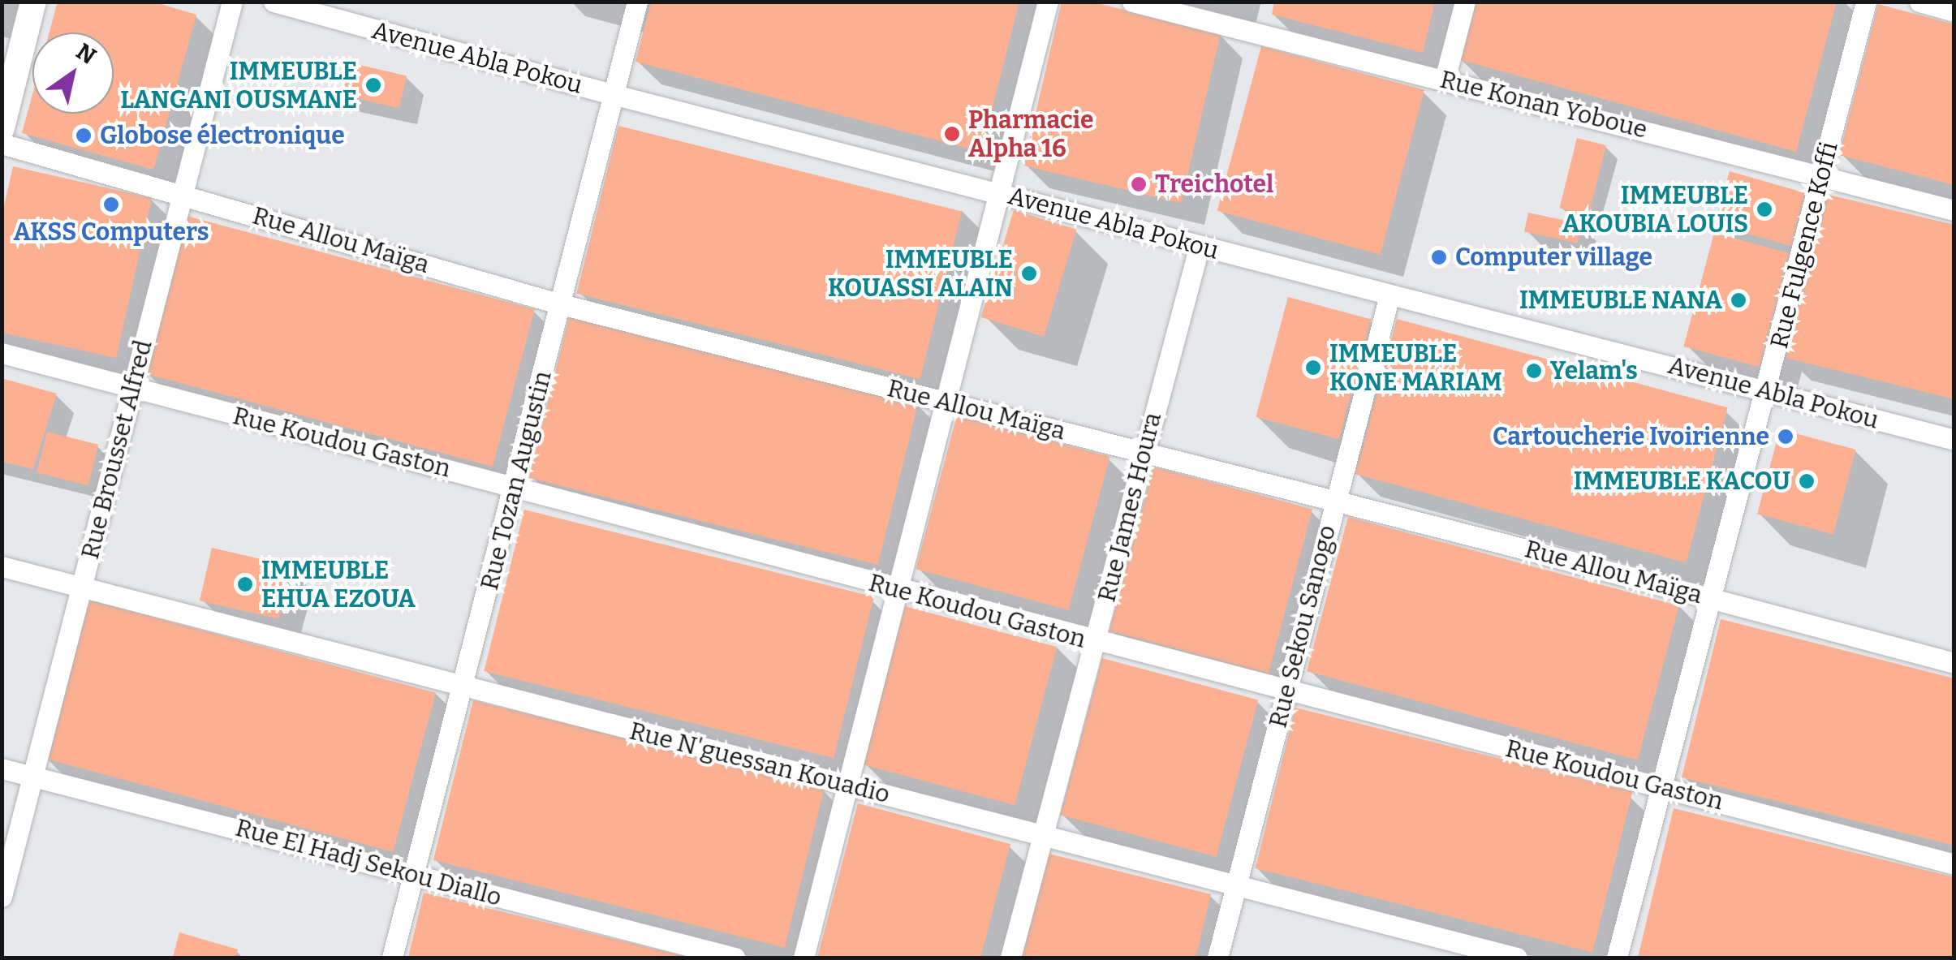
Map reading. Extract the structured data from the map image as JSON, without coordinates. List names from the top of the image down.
{
  "streets": {
    "street": [
      "Avenue Abla Pokou",
      "Rue Konan Yoboue",
      "Rue Allou Maïga",
      "Rue Fulgence Koffi",
      "Rue Koudou Gaston",
      "Rue Brousset Alfred",
      "Rue Tozan Augustin",
      "Rue James Houra",
      "Rue Sekou Sanogo",
      "Rue N'guessan Kouadio",
      "Rue El Hadj Sekou Diallo"
    ]
  },
  "crossings": [
    ["Avenue Abla Pokou", "Rue Fulgence Koffi"],
    ["Avenue Abla Pokou", "Rue Tozan Augustin"],
    ["Avenue Abla Pokou", "Rue James Houra"],
    ["Avenue Abla Pokou", "Rue Sekou Sanogo"],
    ["Rue Konan Yoboue", "Rue Fulgence Koffi"],
    ["Rue Allou Maïga", "Rue Fulgence Koffi"],
    ["Rue Allou Maïga", "Rue Brousset Alfred"],
    ["Rue Allou Maïga", "Rue Tozan Augustin"],
    ["Rue Allou Maïga", "Rue James Houra"],
    ["Rue Allou Maïga", "Rue Sekou Sanogo"],
    ["Rue Fulgence Koffi", "Rue Koudou Gaston"],
    ["Rue Koudou Gaston", "Rue Brousset Alfred"],
    ["Rue Koudou Gaston", "Rue Tozan Augustin"],
    ["Rue Koudou Gaston", "Rue James Houra"],
    ["Rue Koudou Gaston", "Rue Sekou Sanogo"],
    ["Rue Brousset Alfred", "Rue N'guessan Kouadio"],
    ["Rue Brousset Alfred", "Rue El Hadj Sekou Diallo"],
    ["Rue Tozan Augustin", "Rue N'guessan Kouadio"],
    ["Rue Tozan Augustin", "Rue El Hadj Sekou Diallo"],
    ["Rue James Houra", "Rue N'guessan Kouadio"],
    ["Rue Sekou Sanogo", "Rue N'guessan Kouadio"]
  ],
  "places": [
    "IMMEUBLE LANGANI OUSMANE",
    "Pharmacie Alpha 16",
    "Globose électronique",
    "Treichotel",
    "AKSS Computers",
    "IMMEUBLE AKOUBIA LOUIS",
    "Computer village",
    "IMMEUBLE KOUASSI ALAIN",
    "IMMEUBLE NANA",
    "IMMEUBLE KONE MARIAM",
    "Yelam's",
    "Cartoucherie Ivoirienne",
    "IMMEUBLE KACOU",
    "IMMEUBLE EHUA EZOUA"
  ],
  "north": "top right"
}
